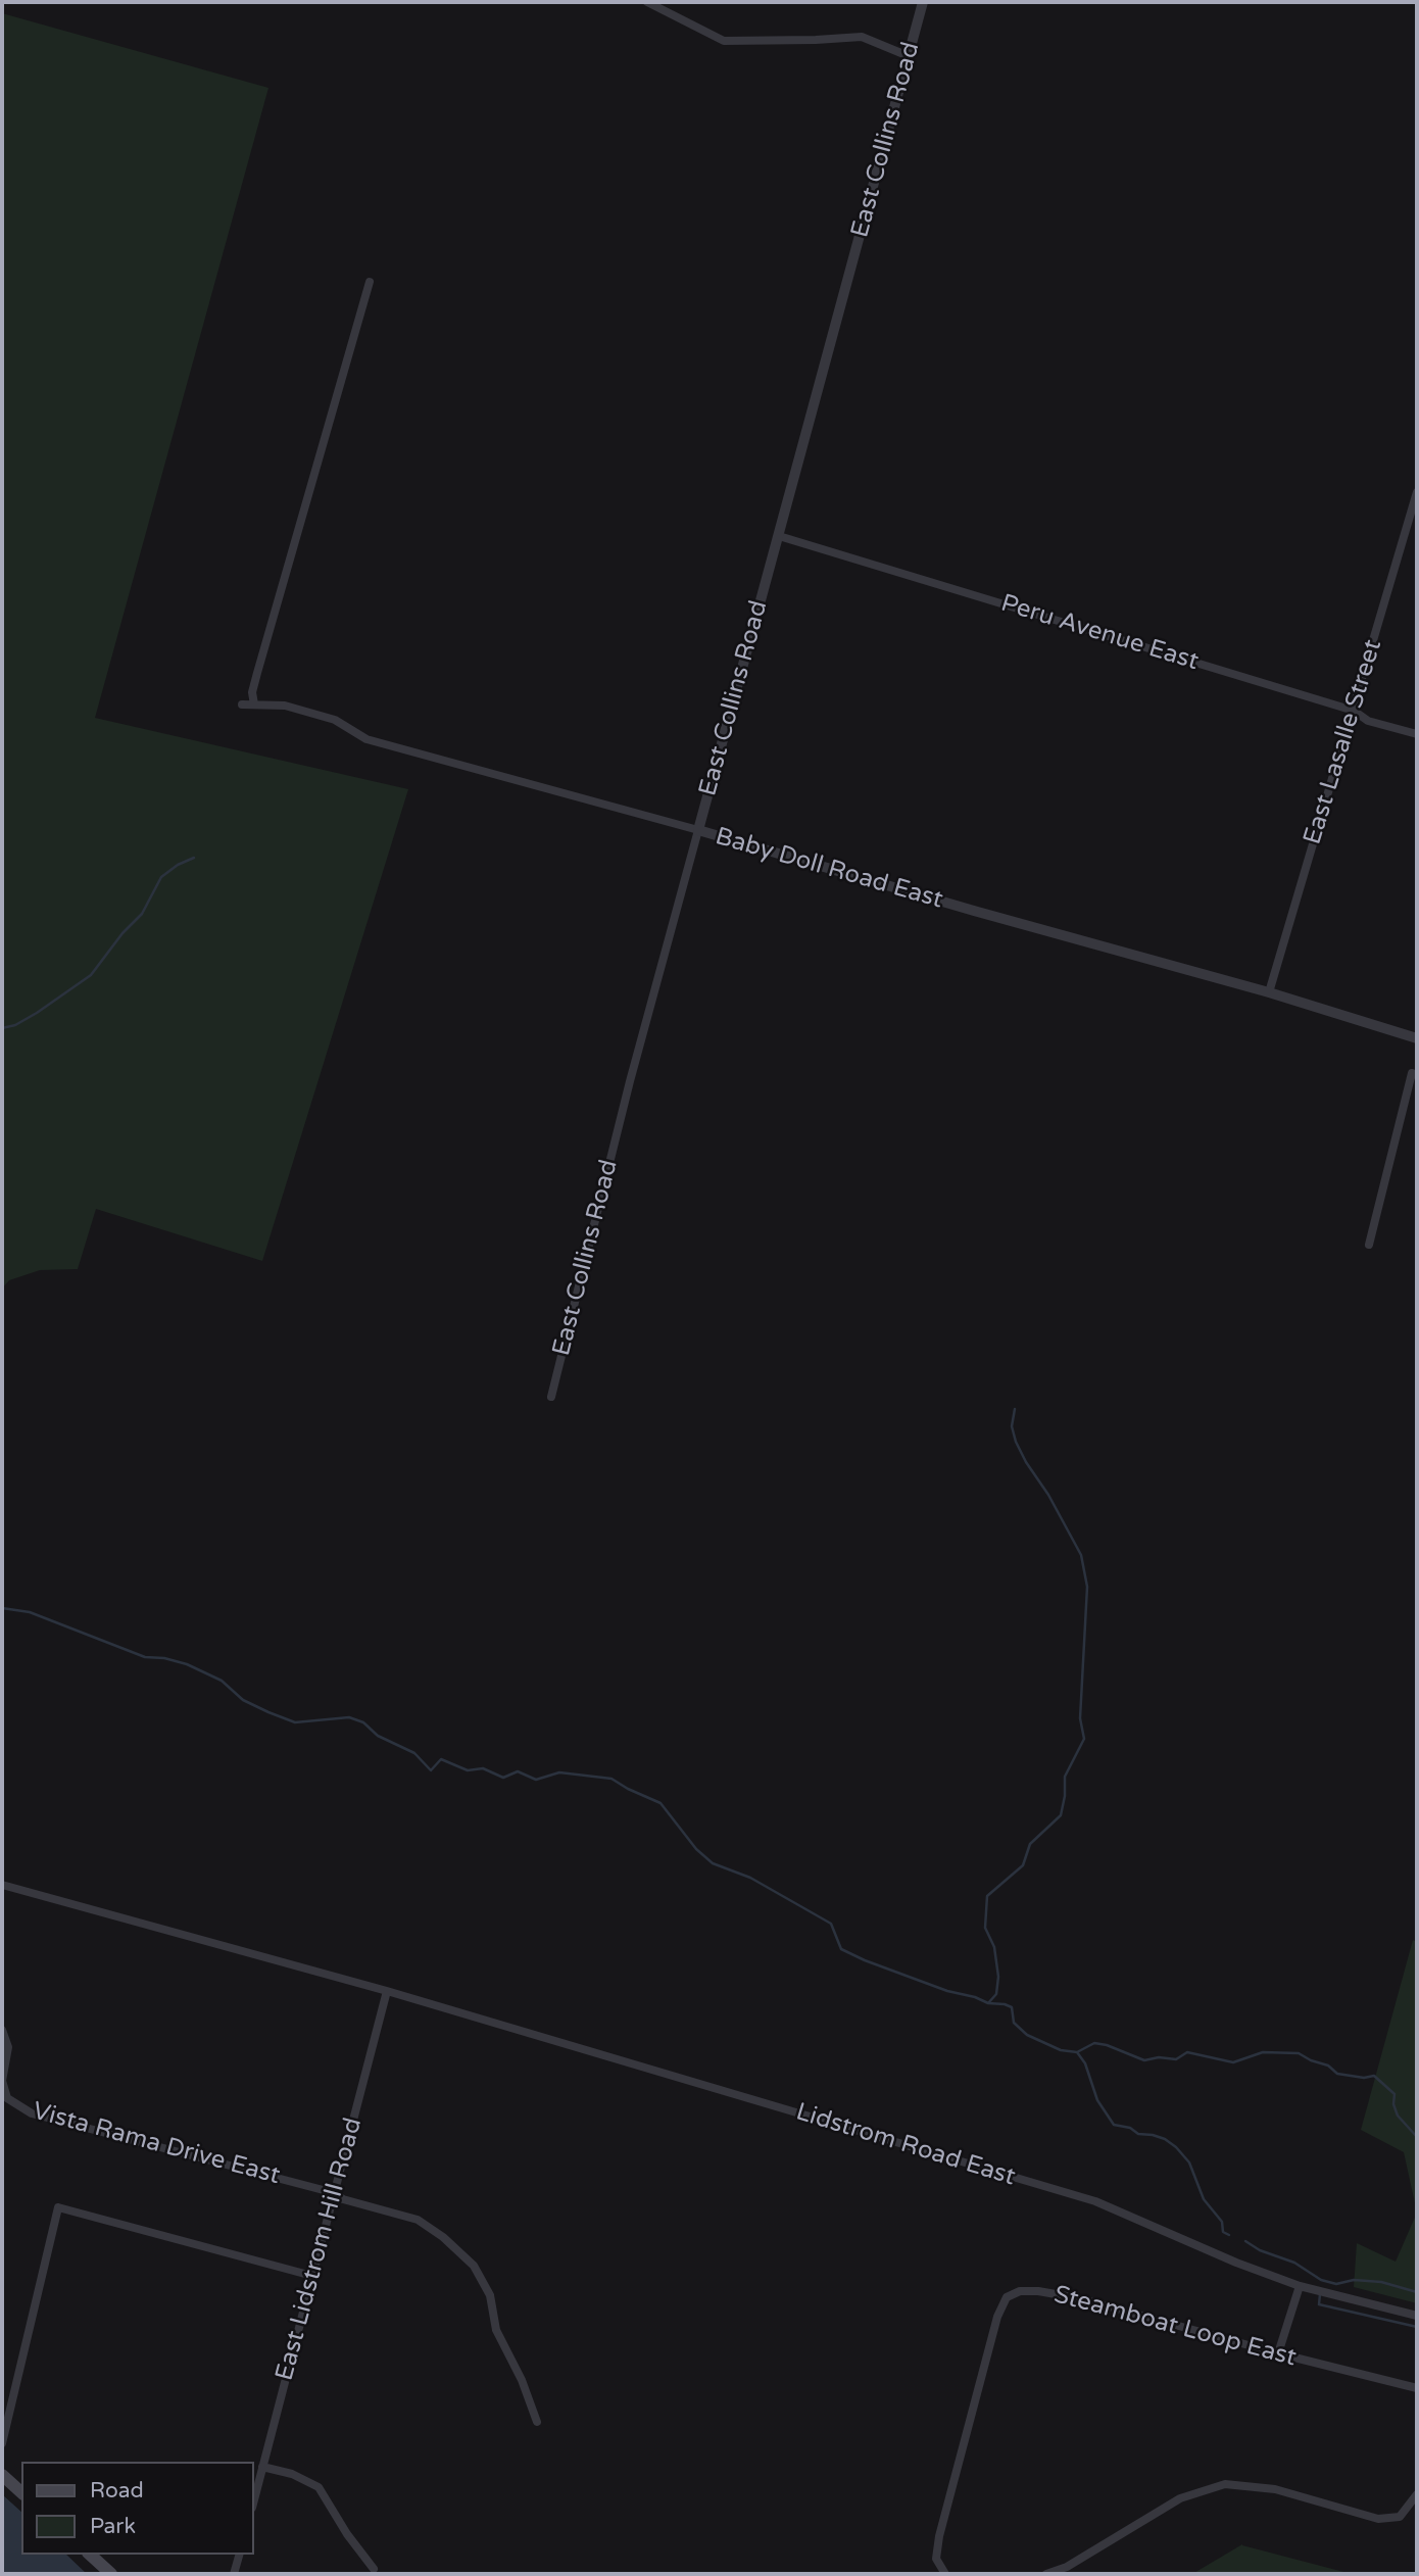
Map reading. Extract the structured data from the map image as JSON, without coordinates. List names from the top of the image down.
{
  "streets": {
    "street": [
      "East Collins Road",
      "Peru Avenue East",
      "East Lasalle Street",
      "Baby Doll Road East",
      "Vista Rama Drive East",
      "Lidstrom Road East",
      "East Lidstrom Hill Road",
      "Steamboat Loop East"
    ]
  },
  "crossings": [
    ["East Collins Road", "Peru Avenue East"],
    ["East Collins Road", "Baby Doll Road East"],
    ["Peru Avenue East", "East Lasalle Street"],
    ["East Lasalle Street", "Baby Doll Road East"],
    ["Vista Rama Drive East", "East Lidstrom Hill Road"],
    ["Lidstrom Road East", "East Lidstrom Hill Road"]
  ],
  "legend": ["Road", "Park"]
}
